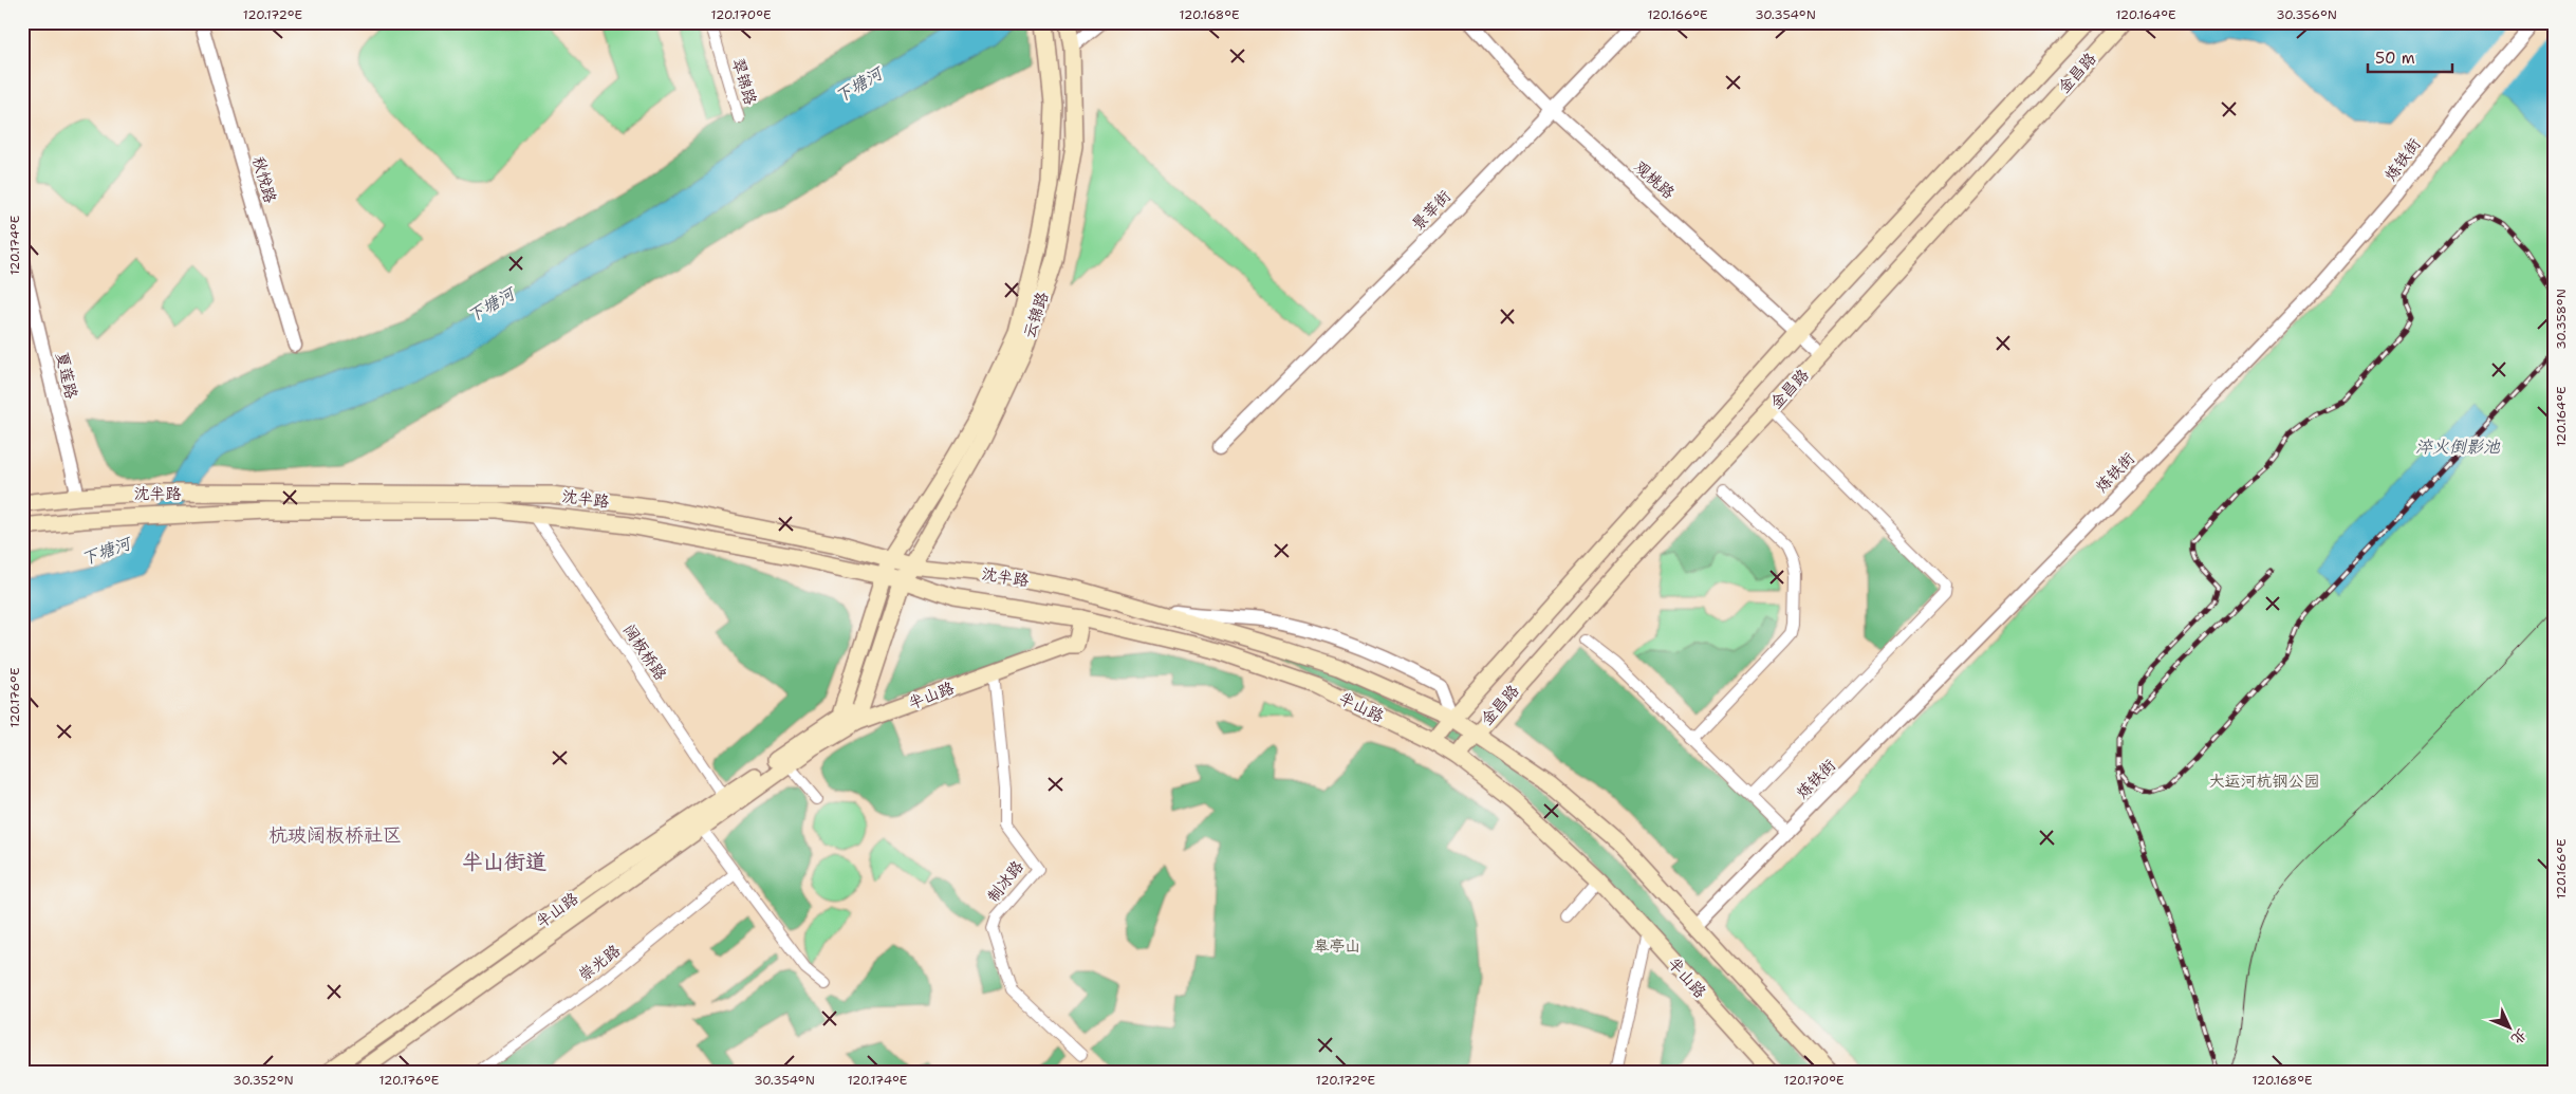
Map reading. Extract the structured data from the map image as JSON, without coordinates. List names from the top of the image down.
{
  "streets": {
    "main road": [
      "金昌路",
      "云锦路",
      "沈半路",
      "半山路"
    ],
    "street": [
      "翠锦路",
      "炼铁街",
      "秋悦路",
      "观桃路",
      "景莘街",
      "夏莲路",
      "阔板桥路",
      "制冰路",
      "崇光路"
    ]
  },
  "crossings": [
    ["金昌路", "观桃路"],
    ["金昌路", "半山路"],
    ["炼铁街", "半山路"],
    ["观桃路", "景莘街"],
    ["云锦路", "沈半路"],
    ["夏莲路", "沈半路"],
    ["沈半路", "阔板桥路"],
    ["沈半路", "半山路"],
    ["阔板桥路", "半山路"],
    ["半山路", "制冰路"]
  ],
  "districts": ["杭玻阔板桥社区", "半山街道"],
  "water": ["下塘河", "淬火倒影池"],
  "parks": ["大运河杭钢公园", "皋亭山"],
  "scale_bar": "50 m",
  "north": "bottom right",
  "coordinates": [
    "120.172°E",
    "120.170°E",
    "120.168°E",
    "120.166°E",
    "30.354°N",
    "120.164°E",
    "30.356°N",
    "120.174°E",
    "30.358°N",
    "120.176°E",
    "30.352°N"
  ]
}
